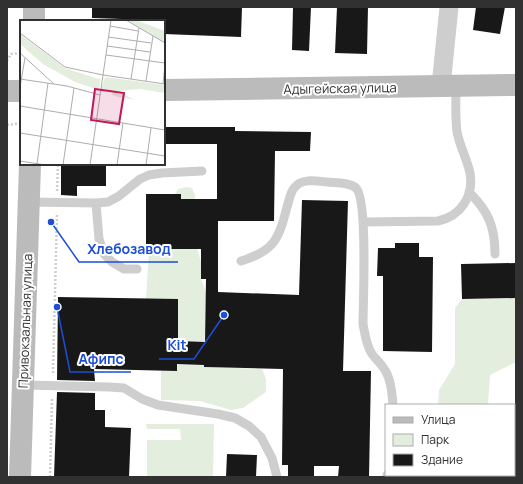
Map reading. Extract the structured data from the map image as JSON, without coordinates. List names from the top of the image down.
{
  "streets": {
    "main road": ["Адыгейская улица", "Привокзальная улица"]
  },
  "places": ["Хлебозавод", "Афипс", "Kit"],
  "legend": ["Улица", "Парк", "Здание"]
}
